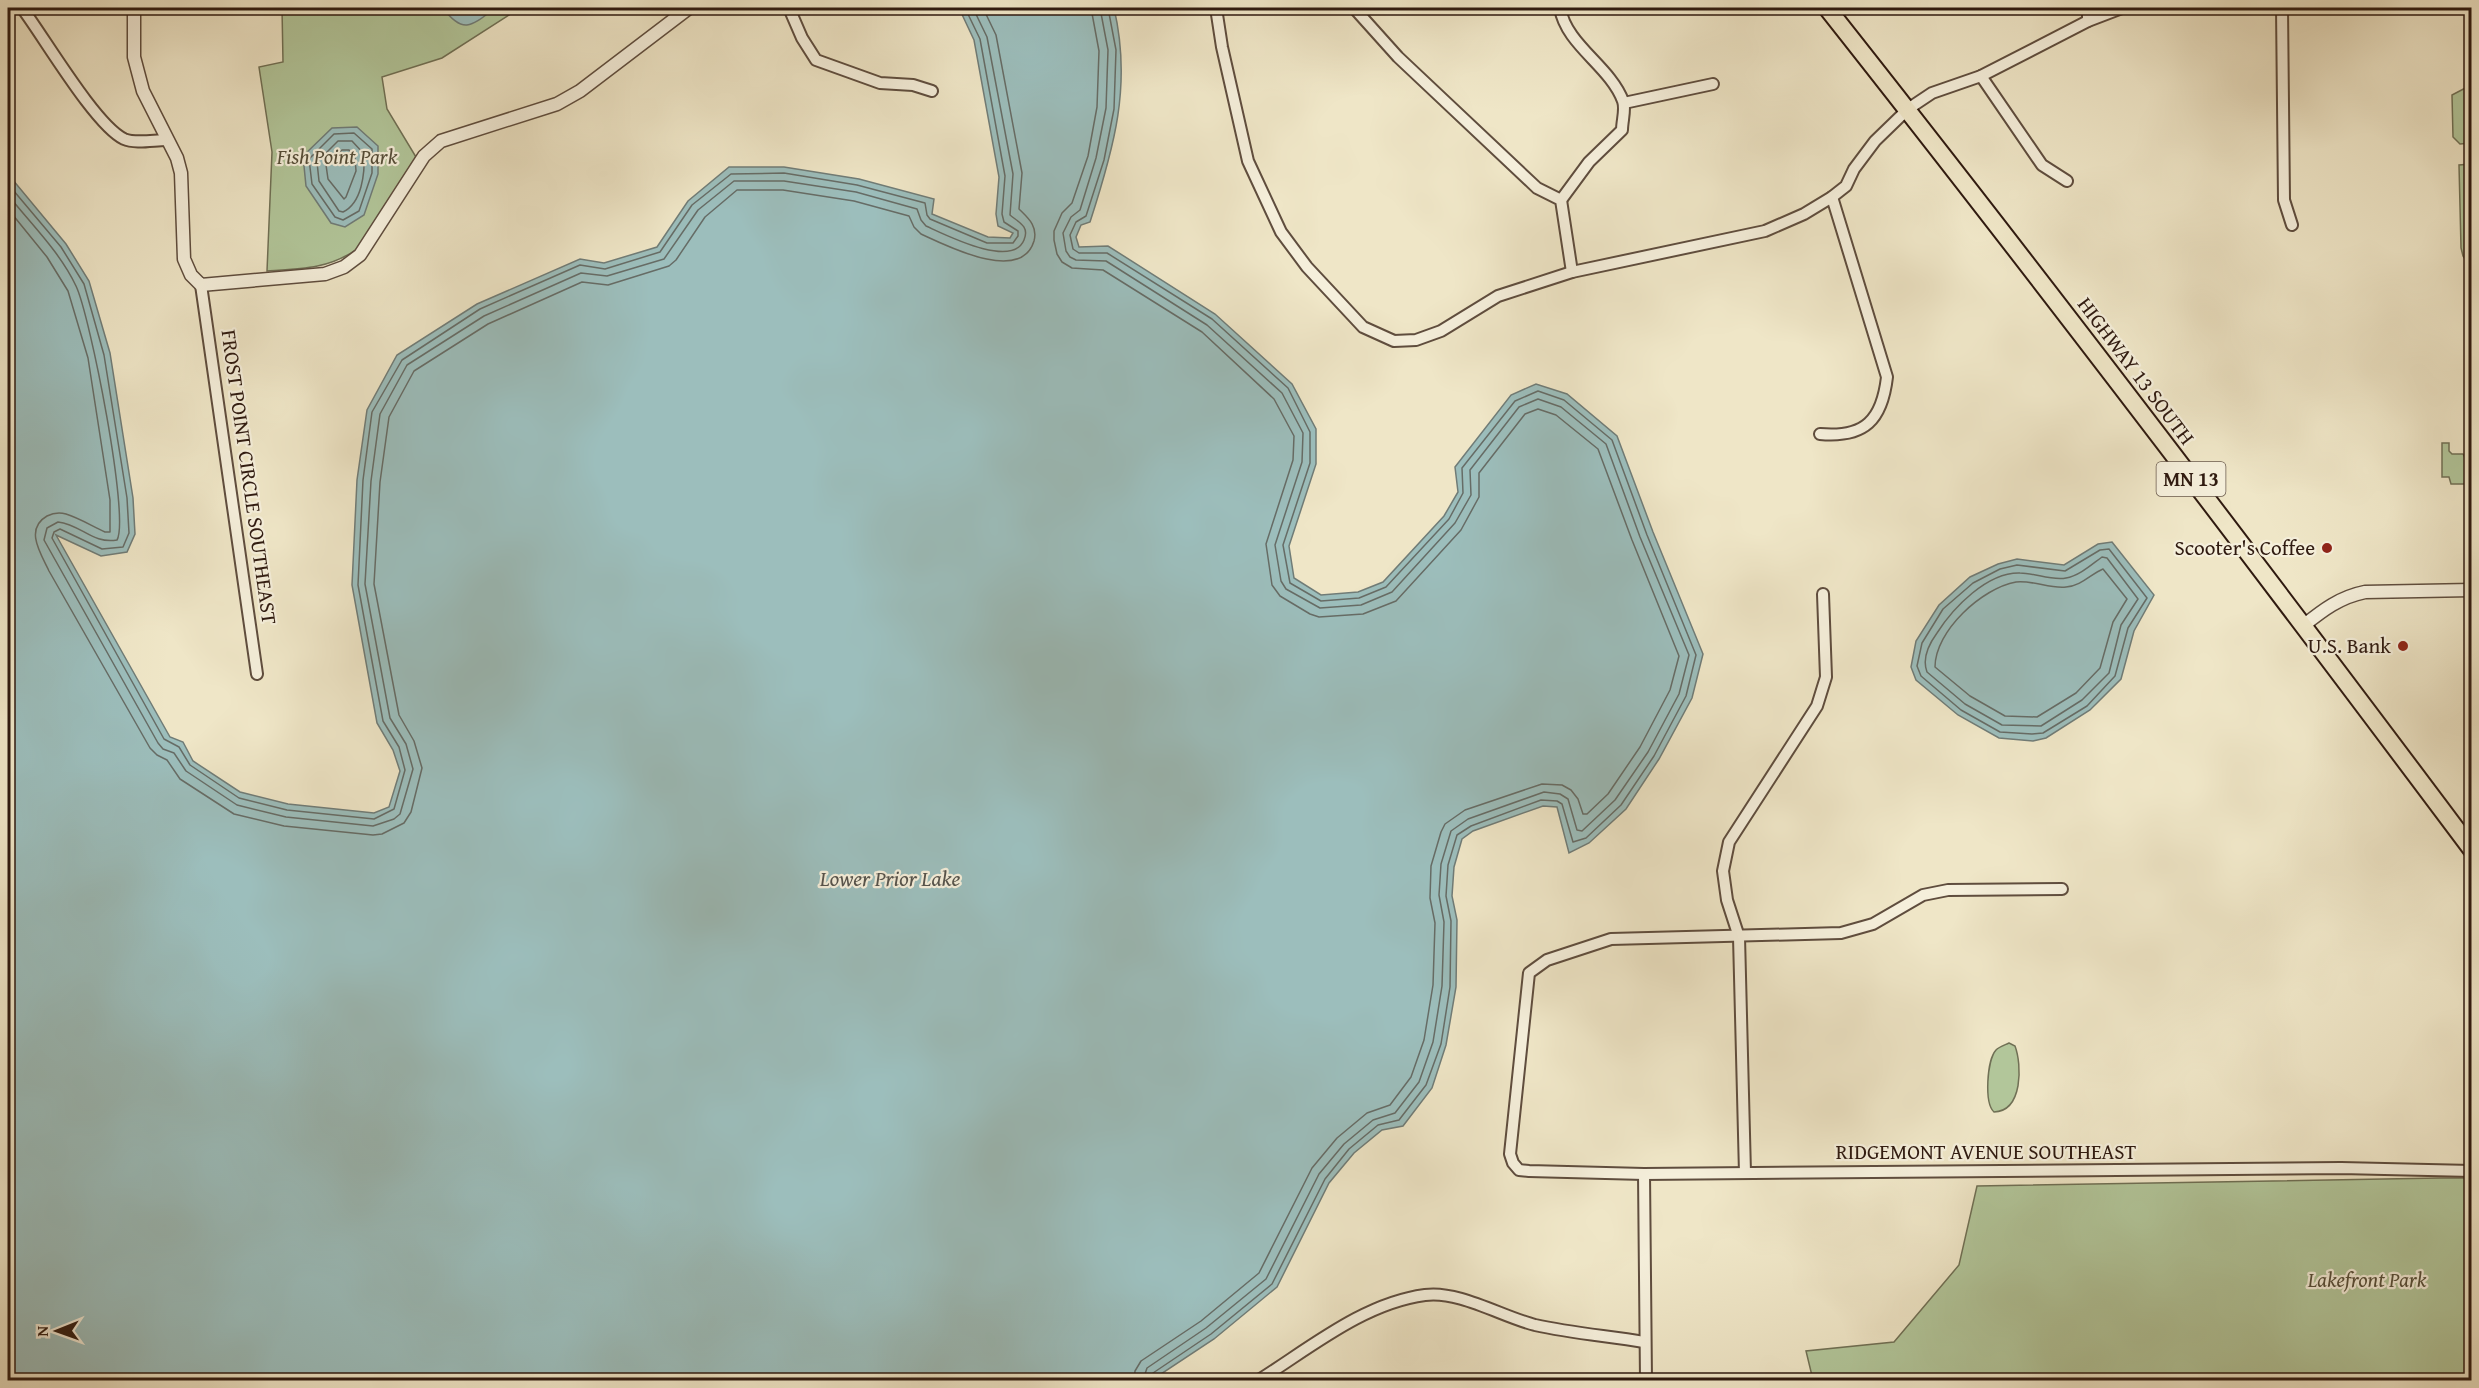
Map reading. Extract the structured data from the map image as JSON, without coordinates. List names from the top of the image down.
{
  "streets": {
    "main road": ["HIGHWAY 13 SOUTH", "MN 13"],
    "street": ["FROST POINT CIRCLE SOUTHEAST", "RIDGEMONT AVENUE SOUTHEAST"]
  },
  "water": ["Lower Prior Lake"],
  "parks": ["Fish Point Park", "Lakefront Park"],
  "places": ["Scooter's Coffee", "U.S. Bank"],
  "north": "left"
}
